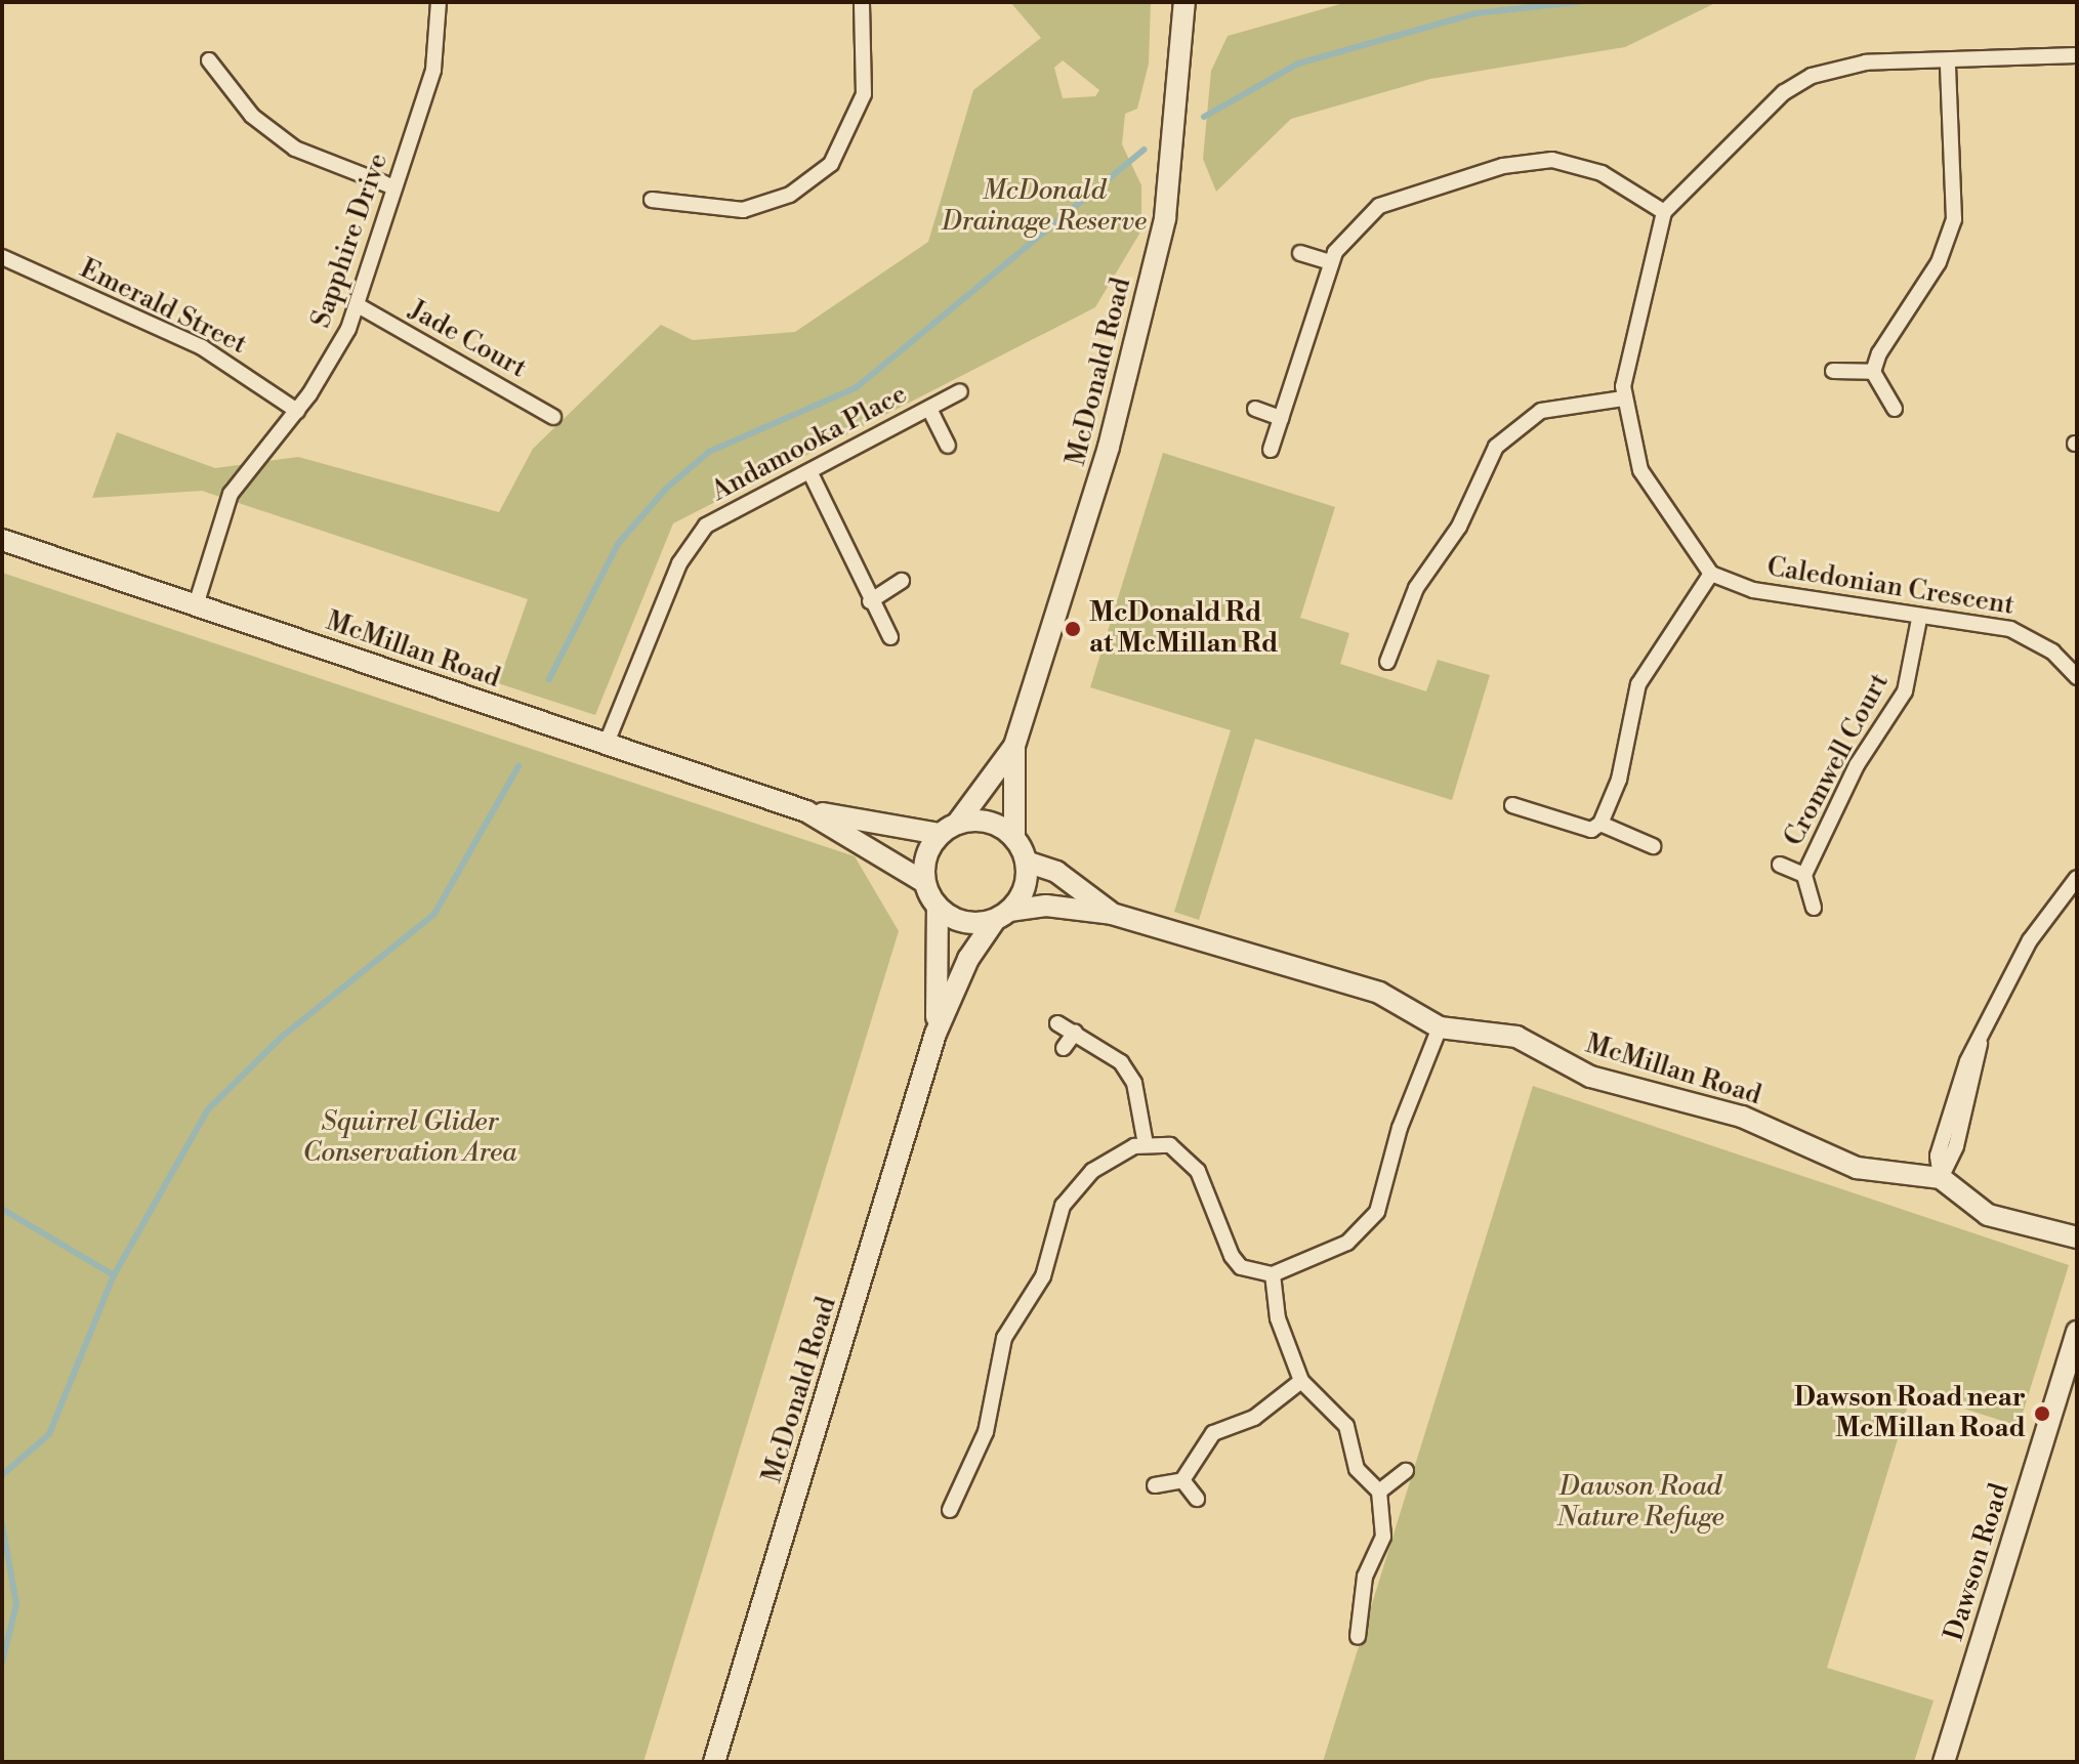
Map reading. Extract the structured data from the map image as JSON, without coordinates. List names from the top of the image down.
{
  "streets": {
    "street": [
      "Sapphire Drive",
      "Emerald Street",
      "Jade Court",
      "McDonald Road",
      "Andamooka Place",
      "Caledonian Crescent",
      "McMillan Road",
      "Cromwell Court",
      "Dawson Road"
    ]
  },
  "crossings": [
    ["Sapphire Drive", "Emerald Street"],
    ["Sapphire Drive", "Jade Court"],
    ["Sapphire Drive", "McMillan Road"],
    ["McDonald Road", "McMillan Road"],
    ["Andamooka Place", "McMillan Road"],
    ["Caledonian Crescent", "Cromwell Court"]
  ],
  "parks": ["McDonald Drainage Reserve", "Squirrel Glider Conservation Area", "Dawson Road Nature Refuge"],
  "places": ["McDonald Rd at McMillan Rd", "Dawson Road near McMillan Road"]
}
